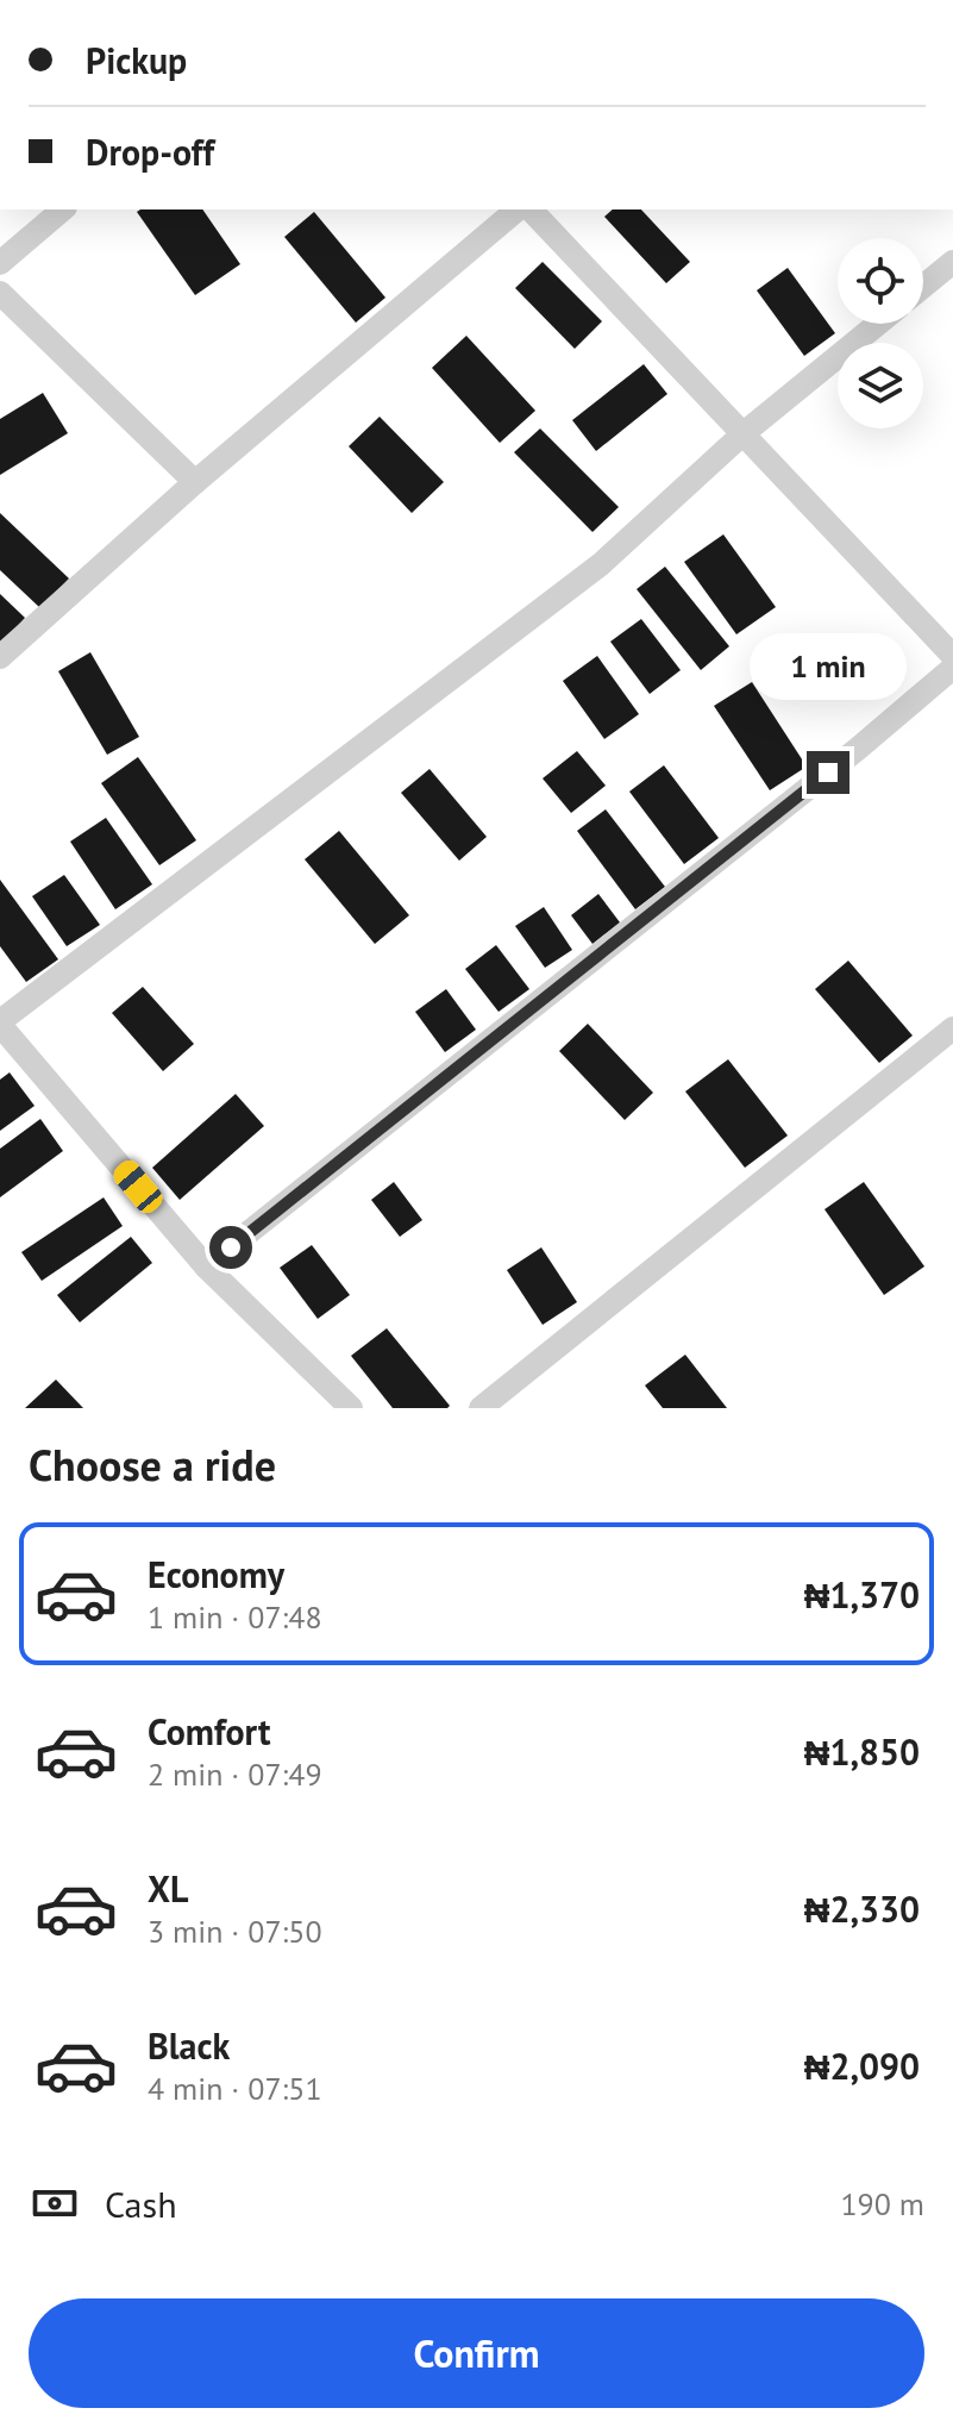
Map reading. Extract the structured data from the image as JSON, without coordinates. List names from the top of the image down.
{
  "page": {
    "banner": ["Pickup", "Drop-off"],
    "bubble": "1 min",
    "heading": "Choose a ride",
    "list": [
      {
        "name": "Economy",
        "note": "1 min · 07:48",
        "value": "₦1,370"
      },
      {
        "name": "Comfort",
        "note": "2 min · 07:49",
        "value": "₦1,850"
      },
      {
        "name": "XL",
        "note": "3 min · 07:50",
        "value": "₦2,330"
      },
      {
        "name": "Black",
        "note": "4 min · 07:51",
        "value": "₦2,090"
      }
    ],
    "pay": ["Cash", "190 m"],
    "buttons": "Confirm"
  }
}
